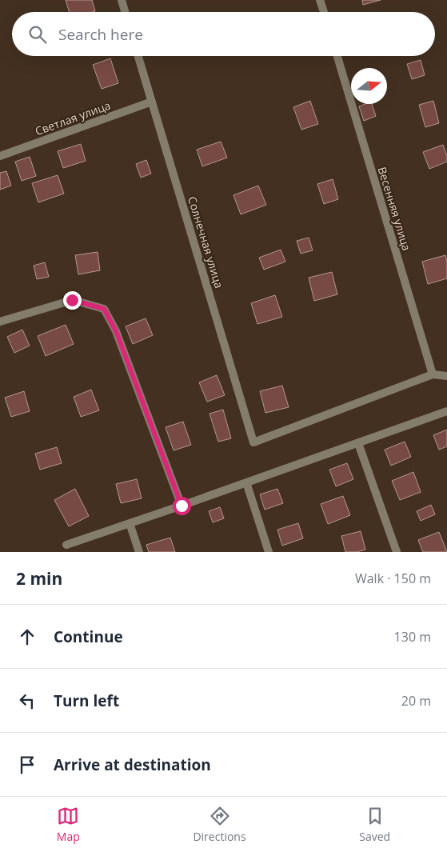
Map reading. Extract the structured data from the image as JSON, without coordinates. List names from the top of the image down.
{
  "streets": {
    "street": ["Светлая улица", "Весенняя улица", "Солнечная улица"]
  },
  "crossings": [
    ["Светлая улица", "Солнечная улица"],
    ["Весенняя улица", "Солнечная улица"]
  ],
  "north": "right",
  "page": {
    "search": "Search here",
    "heading": ["2 min", "Walk · 150 m"],
    "list": [
      ["Continue", "130 m"],
      ["Turn left", "20 m"],
      "Arrive at destination"
    ],
    "nav": ["Map", "Directions", "Saved"]
  }
}
